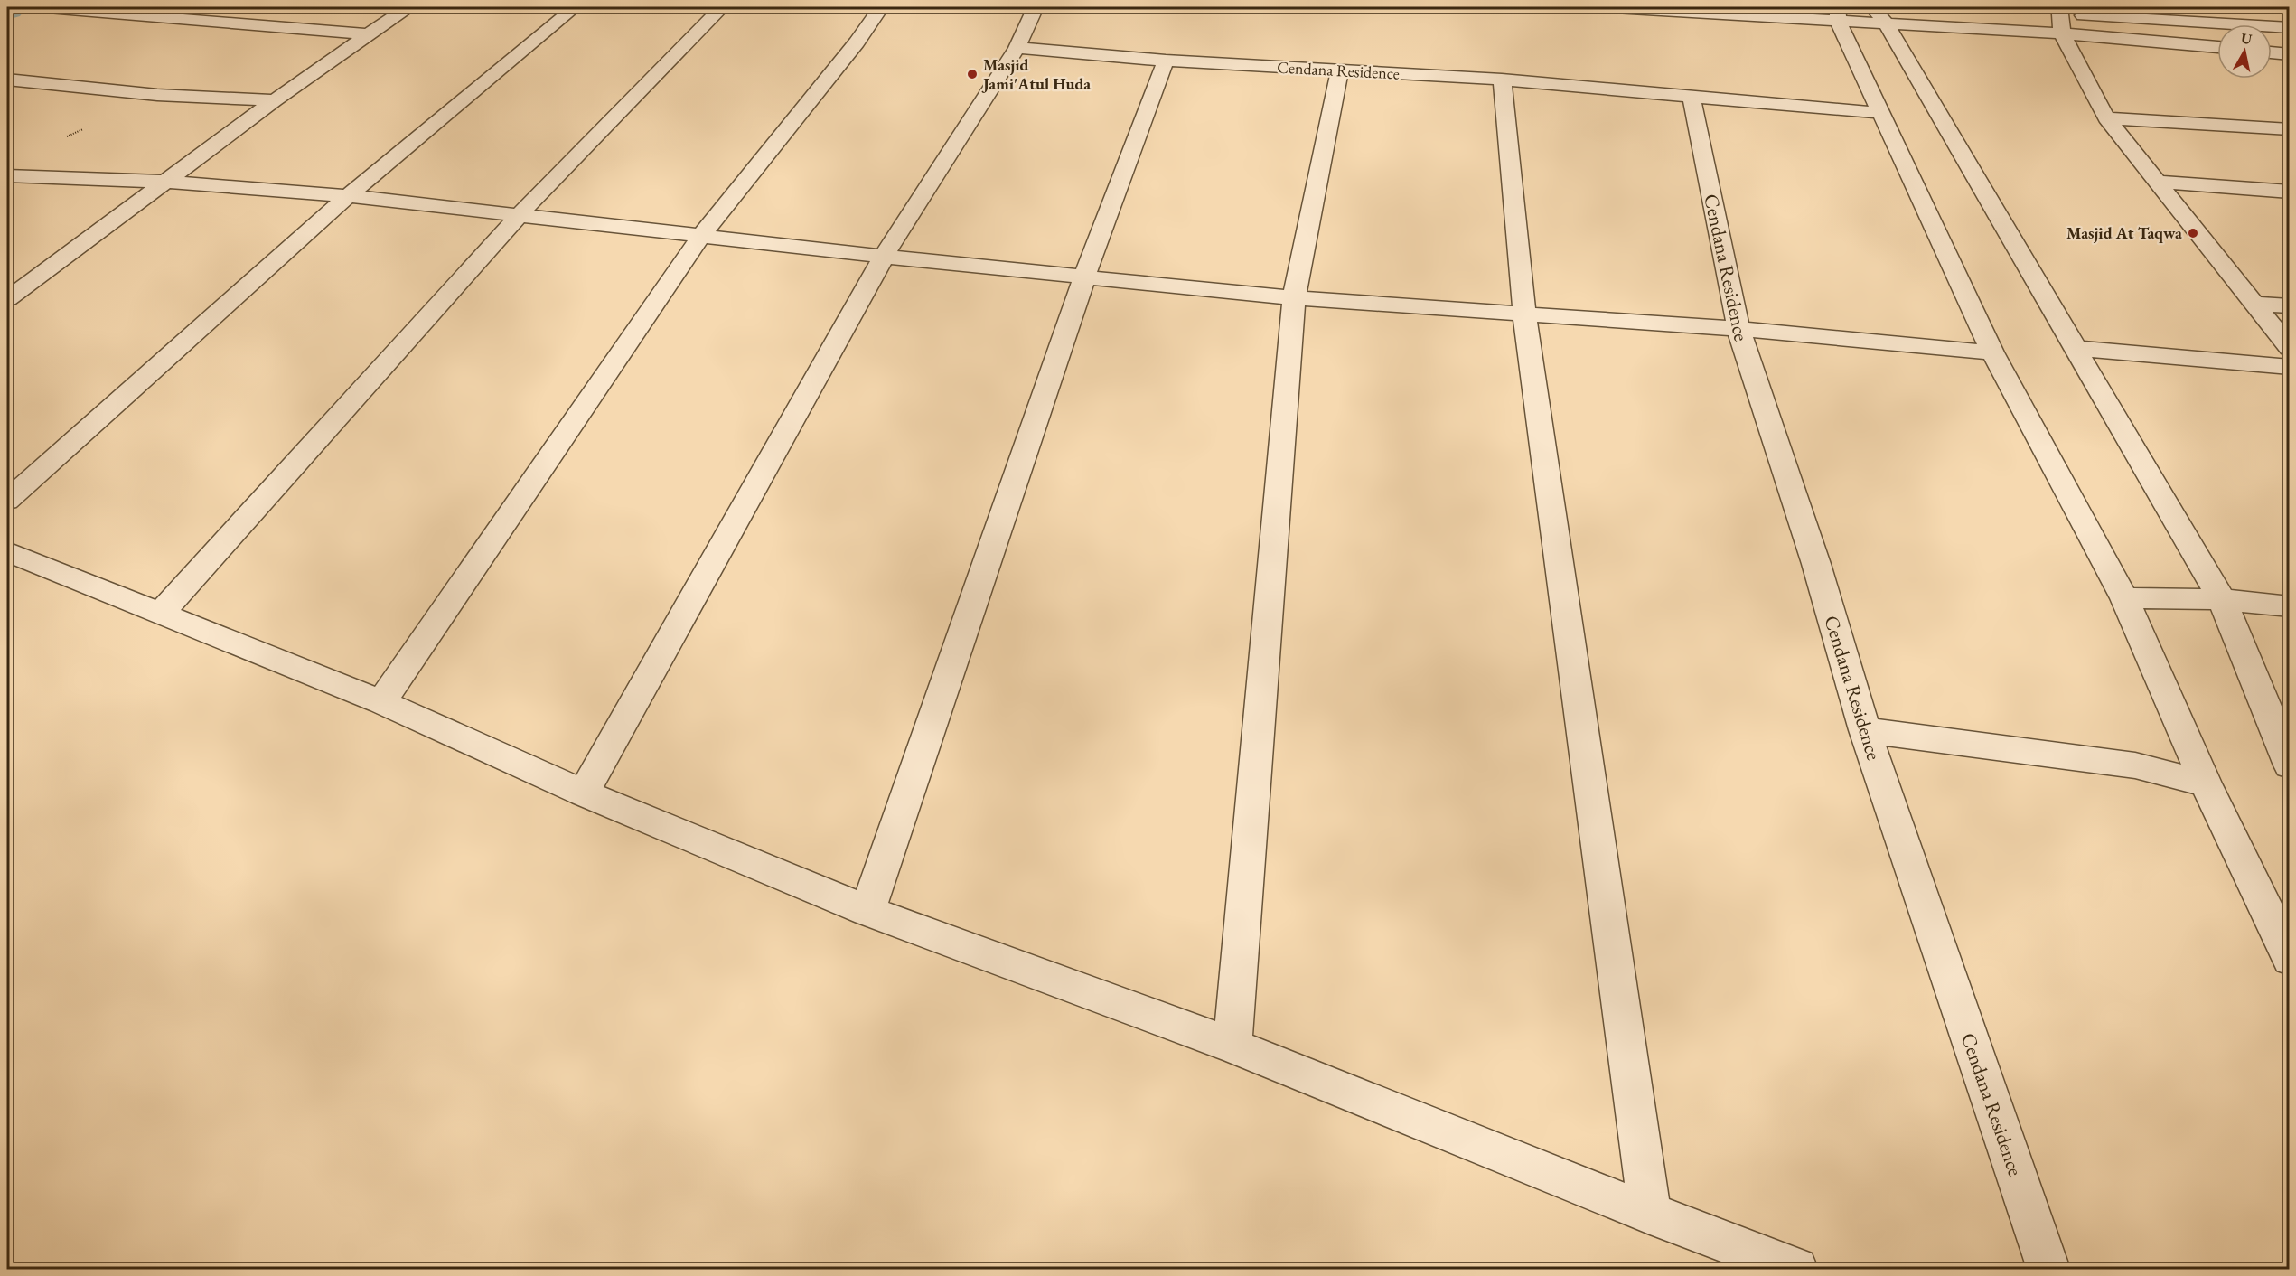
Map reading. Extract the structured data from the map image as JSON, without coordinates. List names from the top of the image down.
{
  "streets": {
    "street": ["Cendana Residence"]
  },
  "places": ["Masjid Jami'Atul Huda", "Masjid At Taqwa"],
  "north": "top"
}
